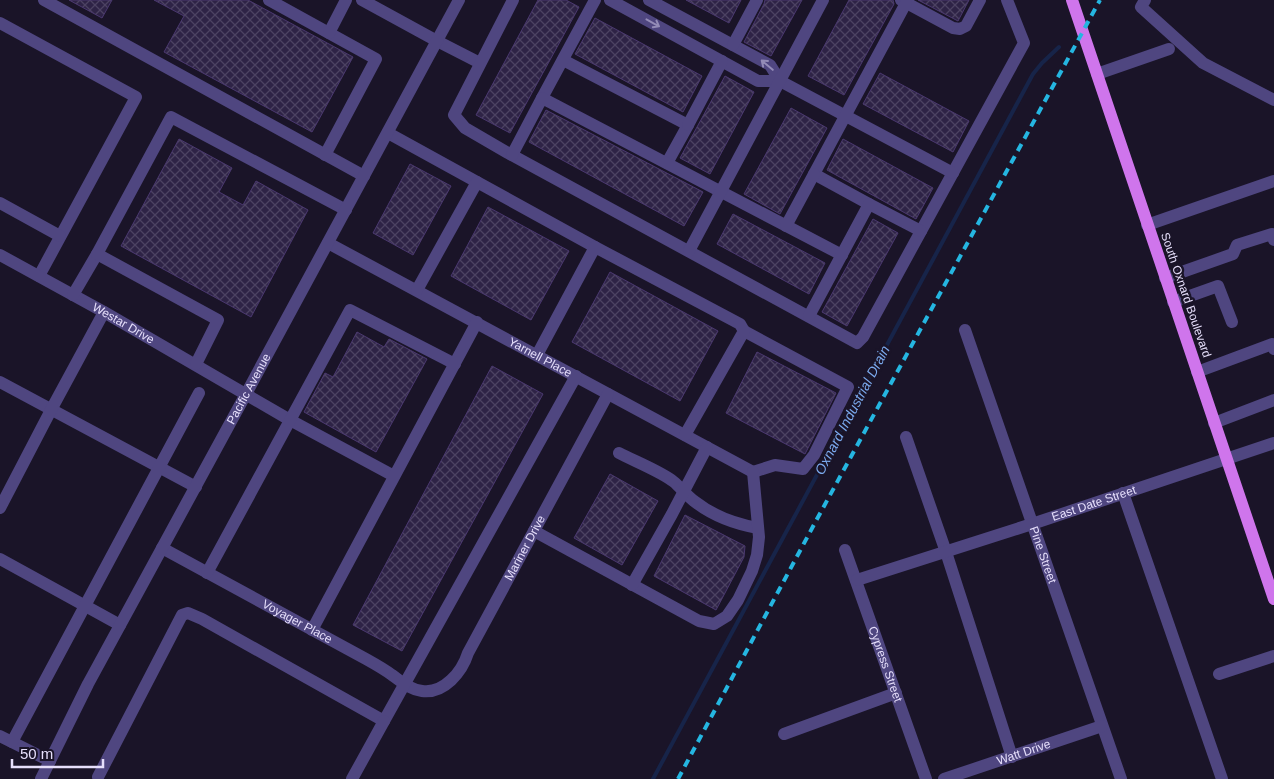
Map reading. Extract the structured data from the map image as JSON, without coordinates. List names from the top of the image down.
{
  "streets": {
    "main road": ["South Oxnard Boulevard"],
    "street": [
      "Westar Drive",
      "Yarnell Place",
      "Pacific Avenue",
      "East Date Street",
      "Mariner Drive",
      "Pine Street",
      "Voyager Place",
      "Cypress Street",
      "Watt Drive"
    ]
  },
  "crossings": [
    ["South Oxnard Boulevard", "East Date Street"],
    ["Westar Drive", "Pacific Avenue"],
    ["Yarnell Place", "Pacific Avenue"],
    ["Yarnell Place", "Mariner Drive"],
    ["Pacific Avenue", "Voyager Place"],
    ["East Date Street", "Pine Street"],
    ["East Date Street", "Cypress Street"],
    ["Mariner Drive", "Voyager Place"],
    ["Pine Street", "Watt Drive"]
  ],
  "water": ["Oxnard Industrial Drain"],
  "scale_bar": "50 m"
}
